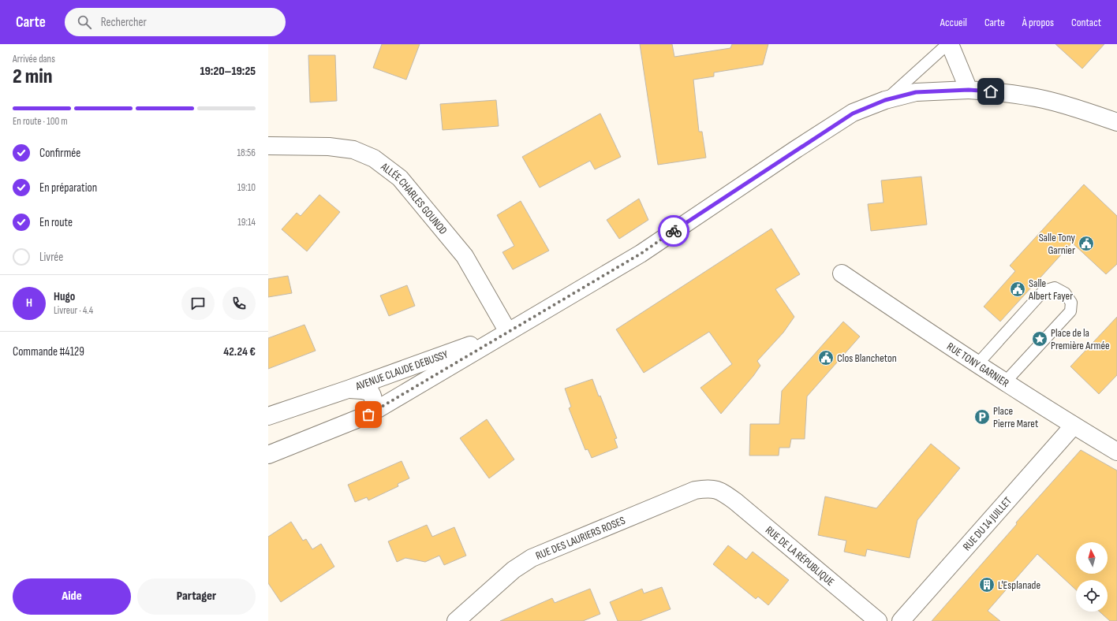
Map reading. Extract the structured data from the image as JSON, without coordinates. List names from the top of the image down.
{
  "streets": {
    "street": [
      "ALLÉE CHARLES GOUNOD",
      "RUE TONY GARNIER",
      "AVENUE CLAUDE DEBUSSY",
      "RUE DU 14 JUILLET",
      "RUE DES LAURIERS ROSES",
      "RUE DE LA RÉPUBLIQUE"
    ]
  },
  "crossings": [
    ["ALLÉE CHARLES GOUNOD", "AVENUE CLAUDE DEBUSSY"],
    ["RUE TONY GARNIER", "RUE DU 14 JUILLET"],
    ["RUE DES LAURIERS ROSES", "RUE DE LA RÉPUBLIQUE"]
  ],
  "places": {
    "public building": ["Salle Tony Garnier", "Salle Albert Fayer", "Clos Blancheton"],
    "place": ["Place de la Première Armée"],
    "parking": ["Place Pierre Maret"],
    "building": ["L'Esplanade"]
  },
  "north": "top",
  "page": {
    "header": "Carte",
    "search": "Rechercher",
    "nav": [
      "Accueil",
      "Carte",
      "À propos",
      "Contact"
    ],
    "heading": ["2 min", "Arrivée dans", "19:20–19:25"],
    "panel": [
      "Hugo",
      "Livreur · 4.4",
      "Commande #4129",
      "42.24 €"
    ],
    "bar": "En route · 100 m",
    "list": [
      ["Confirmée", "18:56"],
      ["En préparation", "19:10"],
      ["En route", "19:14"],
      "Livrée"
    ],
    "round": "H",
    "buttons": ["Aide", "Partager"]
  }
}
